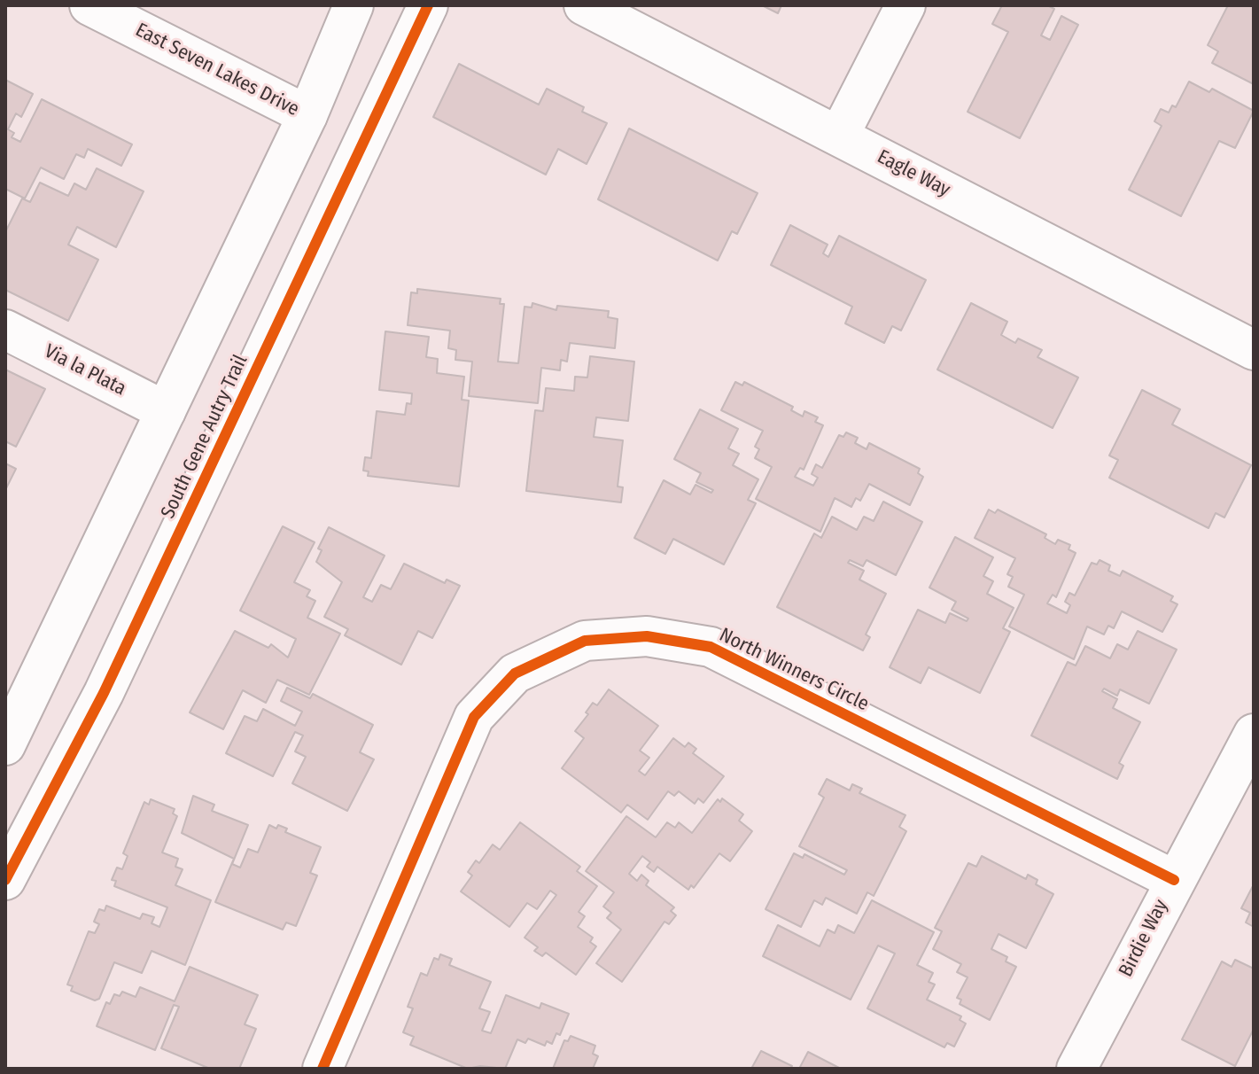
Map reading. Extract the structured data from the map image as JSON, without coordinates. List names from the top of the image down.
{
  "streets": {
    "street": [
      "East Seven Lakes Drive",
      "Eagle Way",
      "Via la Plata",
      "South Gene Autry Trail",
      "North Winners Circle",
      "Birdie Way"
    ]
  },
  "crossings": [
    ["North Winners Circle", "Birdie Way"]
  ]
}
